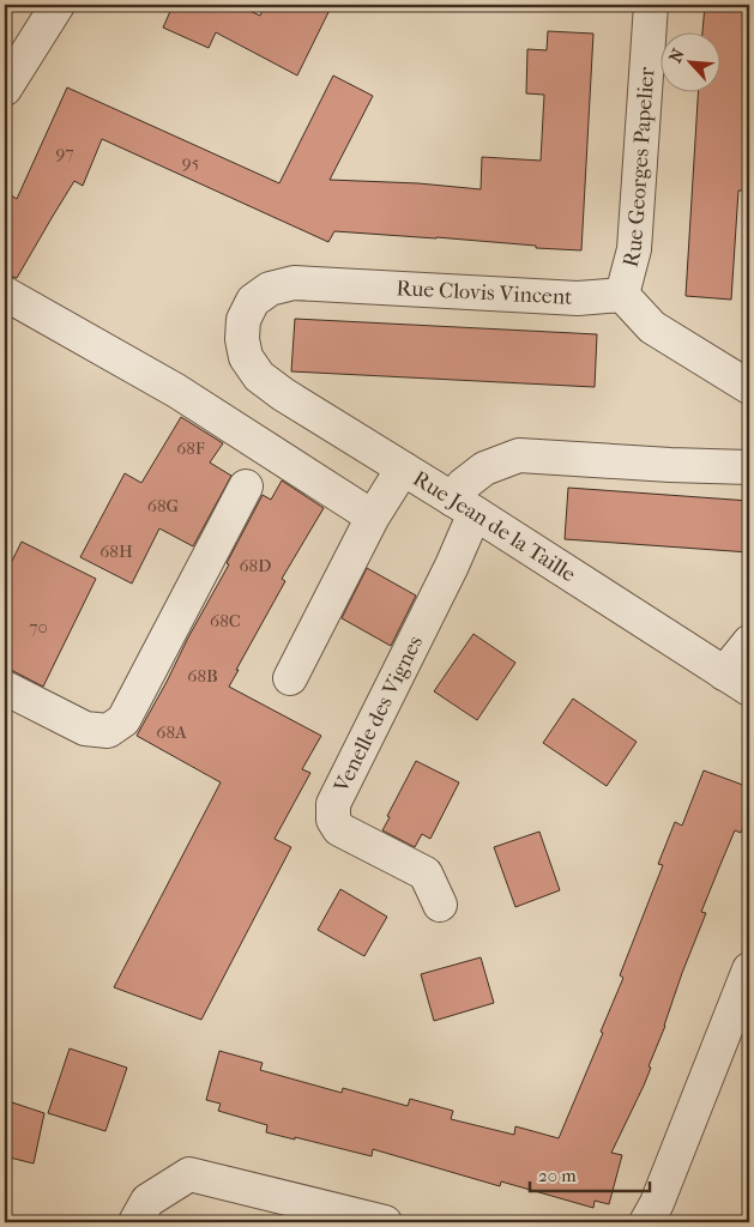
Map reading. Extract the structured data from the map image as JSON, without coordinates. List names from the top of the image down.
{
  "streets": {
    "street": [
      "Rue Georges Papelier",
      "Rue Clovis Vincent",
      "Rue Jean de la Taille",
      "Venelle des Vignes"
    ]
  },
  "crossings": [
    ["Rue Georges Papelier", "Rue Clovis Vincent"],
    ["Rue Clovis Vincent", "Rue Jean de la Taille"],
    ["Rue Jean de la Taille", "Venelle des Vignes"]
  ],
  "house_numbers": [
    "97",
    "95",
    "68F",
    "68G",
    "68H",
    "68D",
    "68C",
    "70",
    "68B",
    "68A"
  ],
  "scale_bar": "20 m",
  "north": "top left"
}
